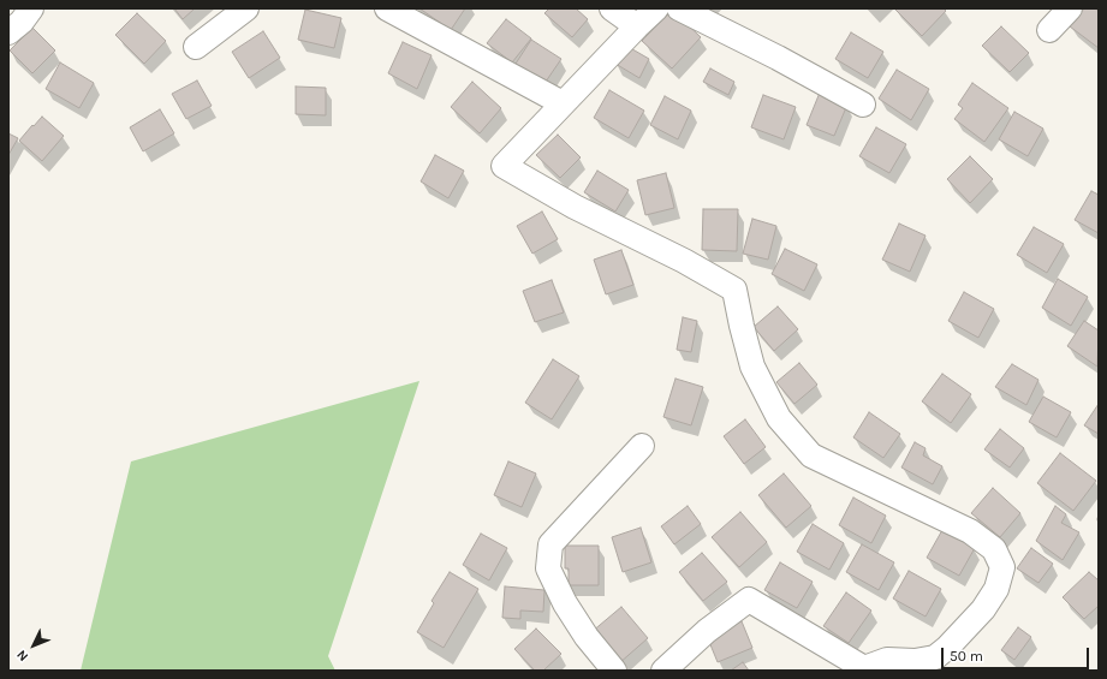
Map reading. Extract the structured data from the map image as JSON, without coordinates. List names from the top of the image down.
{
  "scale_bar": "50 m",
  "north": "bottom left"
}
